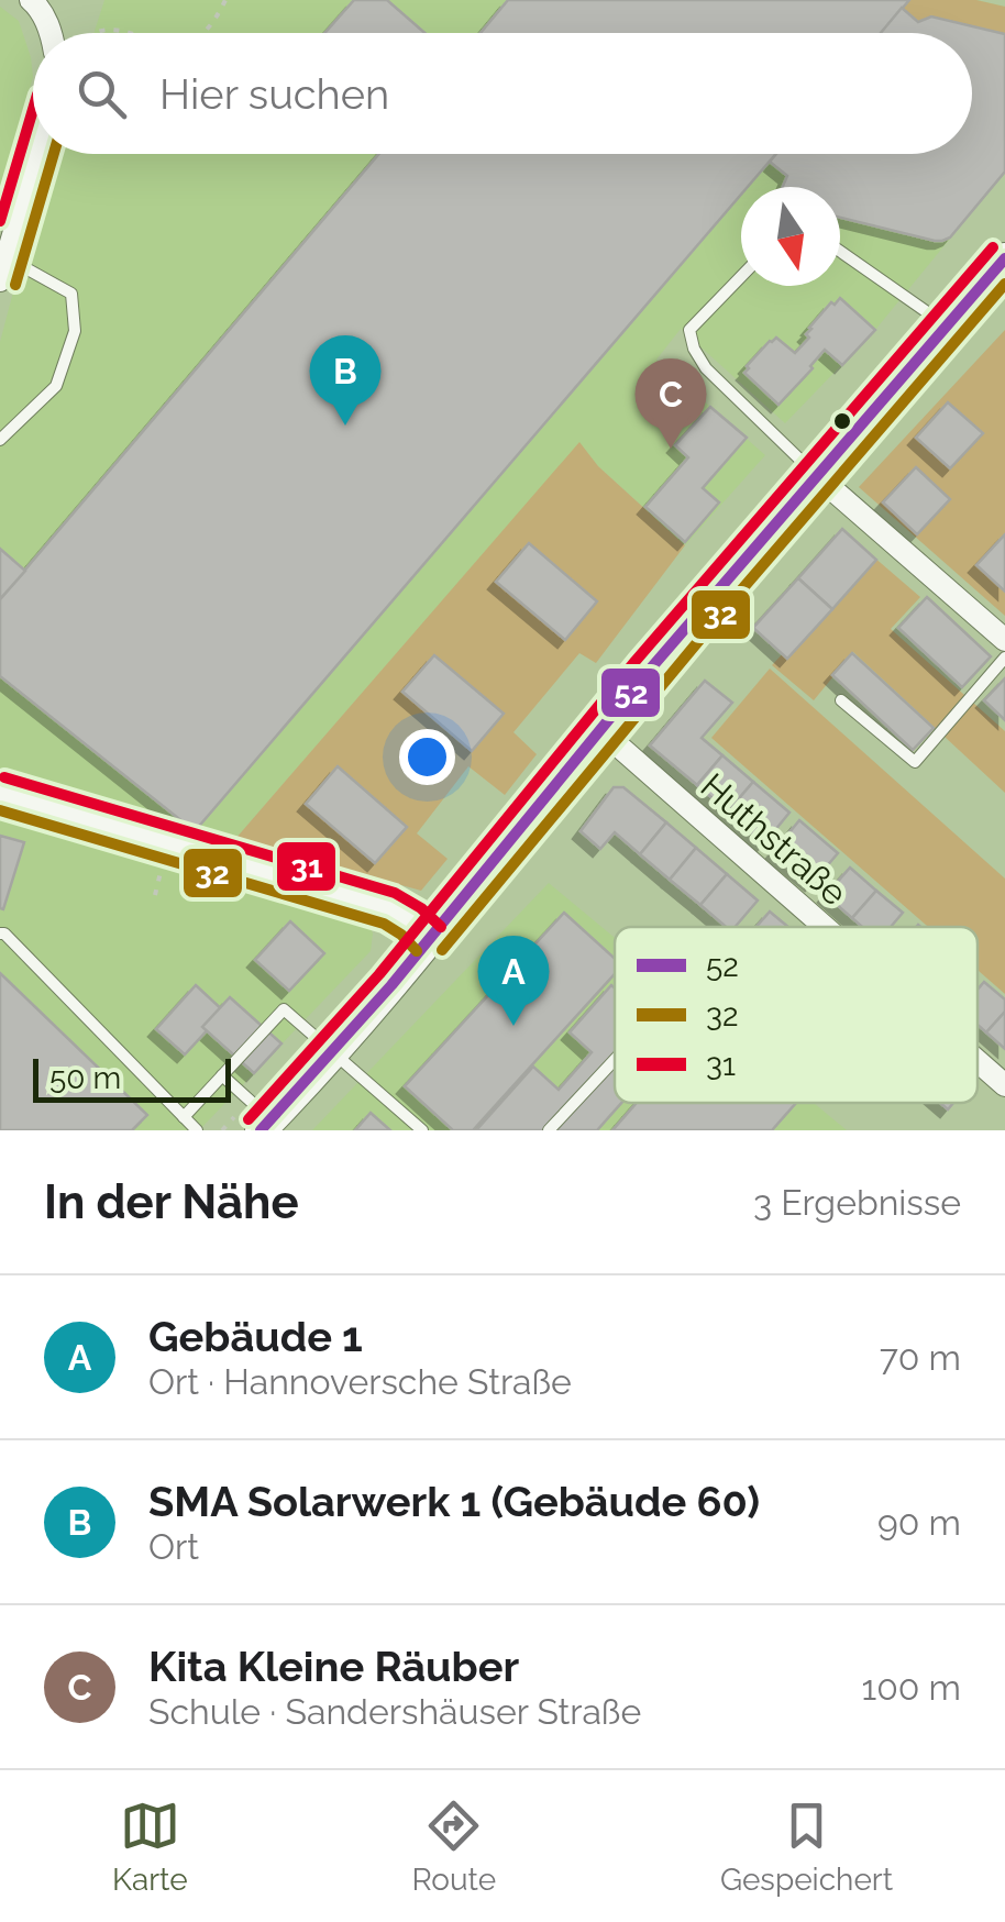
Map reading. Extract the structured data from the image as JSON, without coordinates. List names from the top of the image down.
{
  "streets": {
    "street": ["Huthstraße"]
  },
  "lines": ["transit line 31", "transit line 32", "transit line 52"],
  "legend": ["52", "32", "31"],
  "scale_bar": "50 m",
  "north": "bottom",
  "page": {
    "search": "Hier suchen",
    "pins": ["B", "C", "A"],
    "scale": "50 m",
    "heading": ["In der Nähe", "3 Ergebnisse"],
    "list": [
      {
        "mark": "A",
        "name": "Gebäude 1",
        "note": "Ort · Hannoversche Straße",
        "value": "70 m"
      },
      {
        "mark": "B",
        "name": "SMA Solarwerk 1 (Gebäude 60)",
        "note": "Ort",
        "value": "90 m"
      },
      {
        "mark": "C",
        "name": "Kita Kleine Räuber",
        "note": "Schule · Sandershäuser Straße",
        "value": "100 m"
      }
    ],
    "nav": ["Karte", "Route", "Gespeichert"]
  }
}
